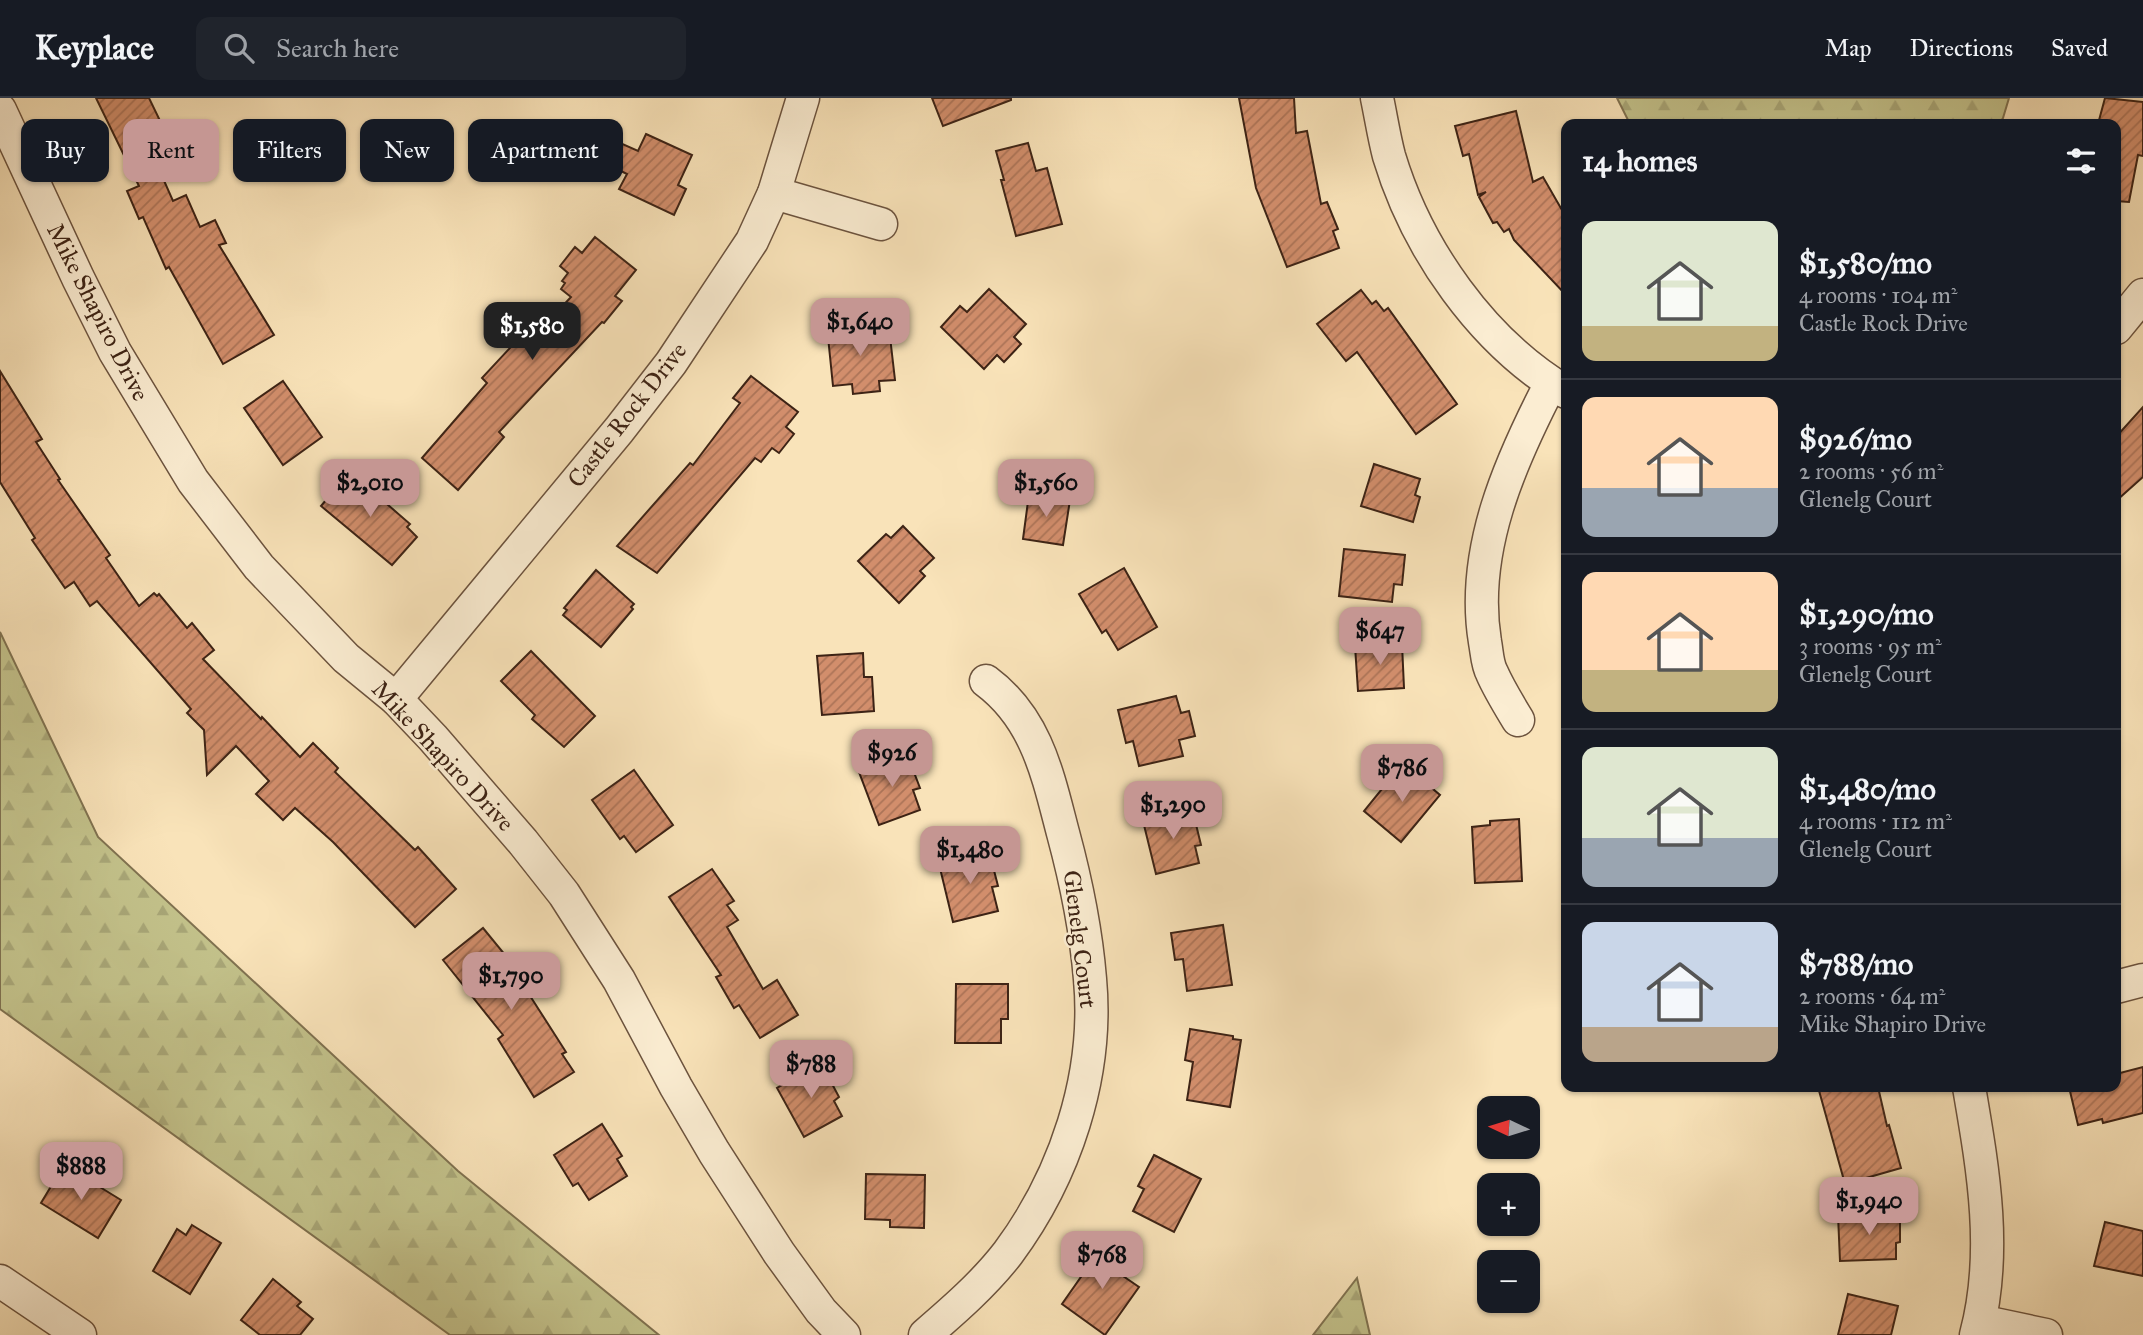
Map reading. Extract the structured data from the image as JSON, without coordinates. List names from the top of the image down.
{
  "streets": {
    "street": ["Mike Shapiro Drive", "Castle Rock Drive", "Glenelg Court"]
  },
  "crossings": [
    ["Mike Shapiro Drive", "Castle Rock Drive"]
  ],
  "north": "left",
  "page": {
    "header": "Keyplace",
    "search": "Search here",
    "nav": ["Map", "Directions", "Saved"],
    "chip": [
      "Buy",
      "Rent",
      "Filters",
      "New",
      "Apartment"
    ],
    "heading": "14 homes",
    "list": [
      {
        "name": "$1,580/mo",
        "note": "4 rooms · 104 m² · Castle Rock Drive"
      },
      {
        "name": "$926/mo",
        "note": "2 rooms · 56 m² · Glenelg Court"
      },
      {
        "name": "$1,290/mo",
        "note": "3 rooms · 95 m² · Glenelg Court"
      },
      {
        "name": "$1,480/mo",
        "note": "4 rooms · 112 m² · Glenelg Court"
      },
      {
        "name": "$788/mo",
        "note": "2 rooms · 64 m² · Mike Shapiro Drive"
      }
    ],
    "price": [
      "$1,640",
      "$1,580",
      "$2,010",
      "$1,560",
      "$647",
      "$926",
      "$786",
      "$1,290",
      "$1,480",
      "$1,790",
      "$788",
      "$888",
      "$1,940",
      "$768"
    ],
    "map_buttons": ["+", "−"]
  }
}
